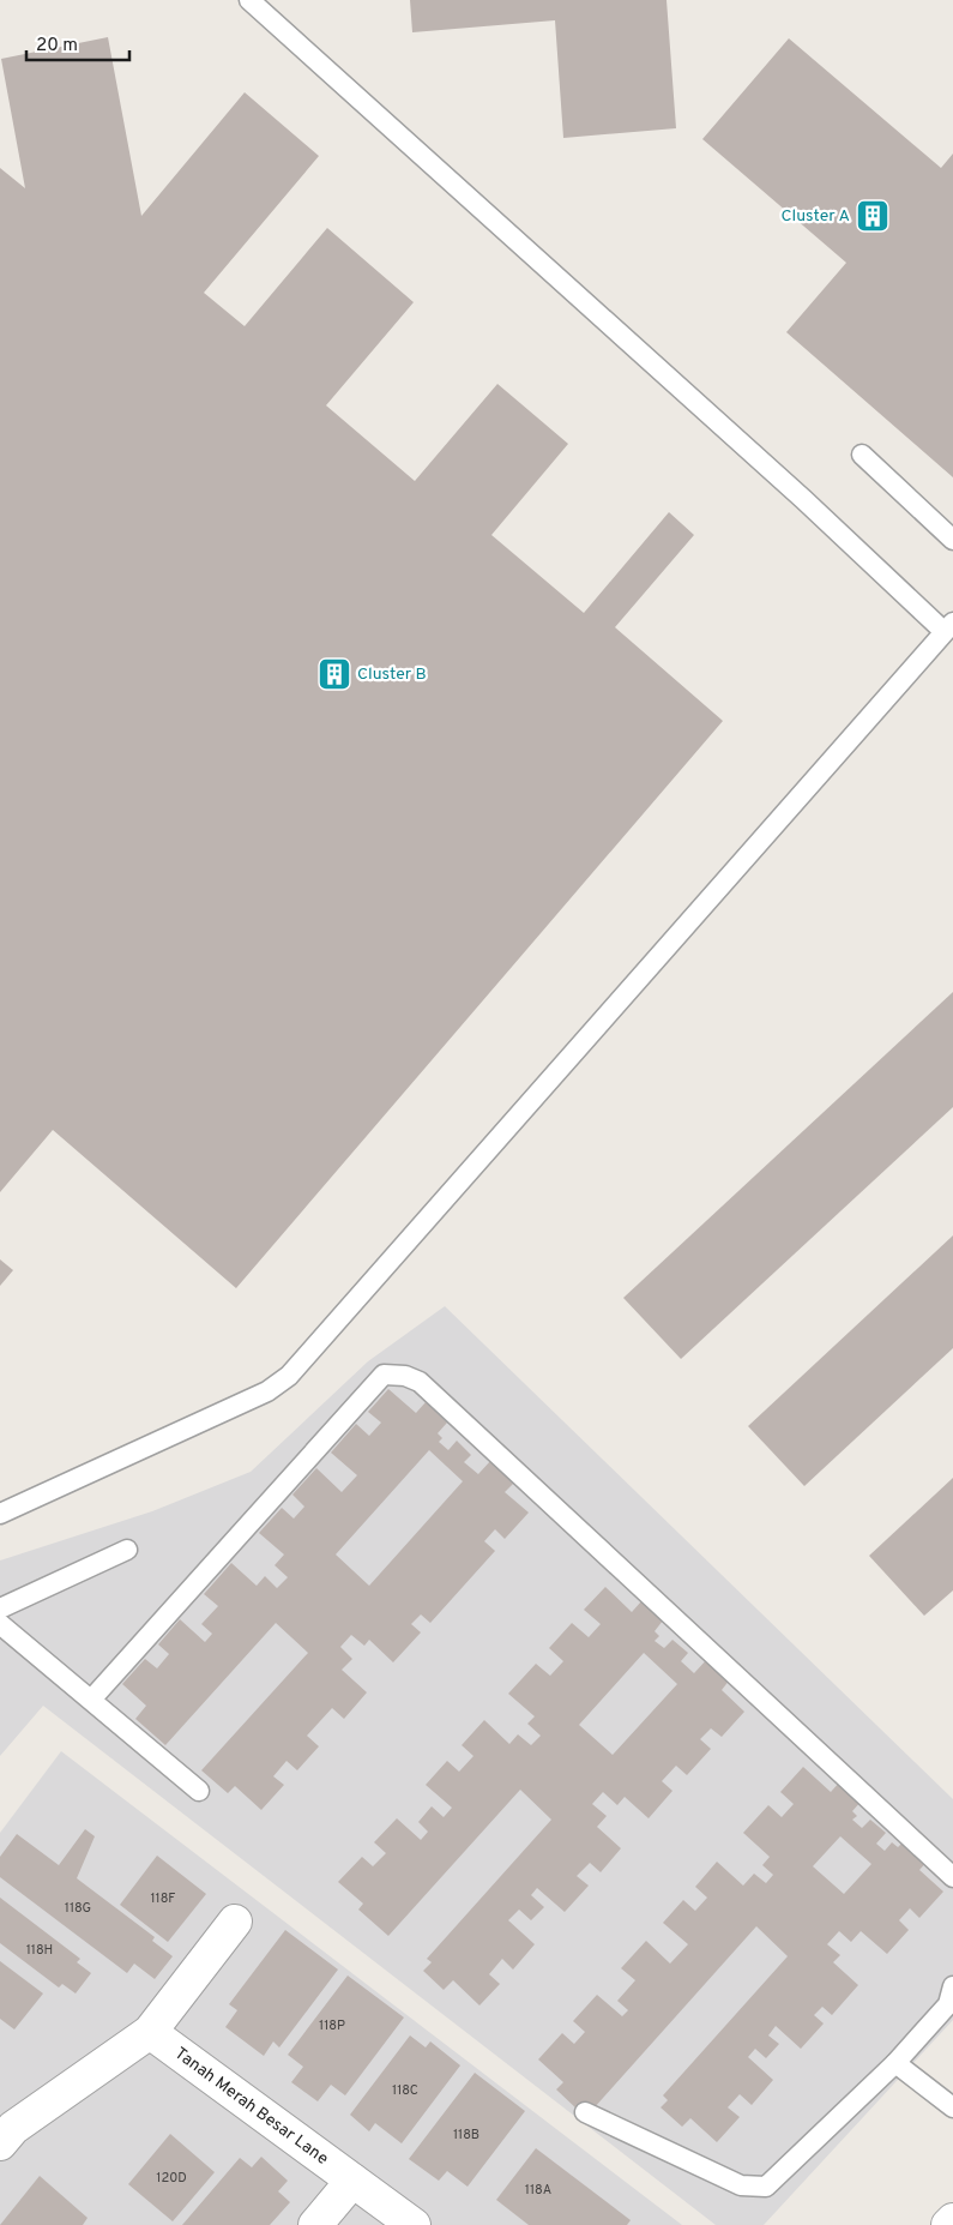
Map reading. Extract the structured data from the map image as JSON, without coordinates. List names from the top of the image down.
{
  "streets": {
    "street": ["Tanah Merah Besar Lane"]
  },
  "places": {
    "building": ["Cluster A", "Cluster B"]
  },
  "house_numbers": [
    "118F",
    "118G",
    "118H",
    "118P",
    "118C",
    "118B",
    "120D",
    "118A"
  ],
  "scale_bar": "20 m"
}
